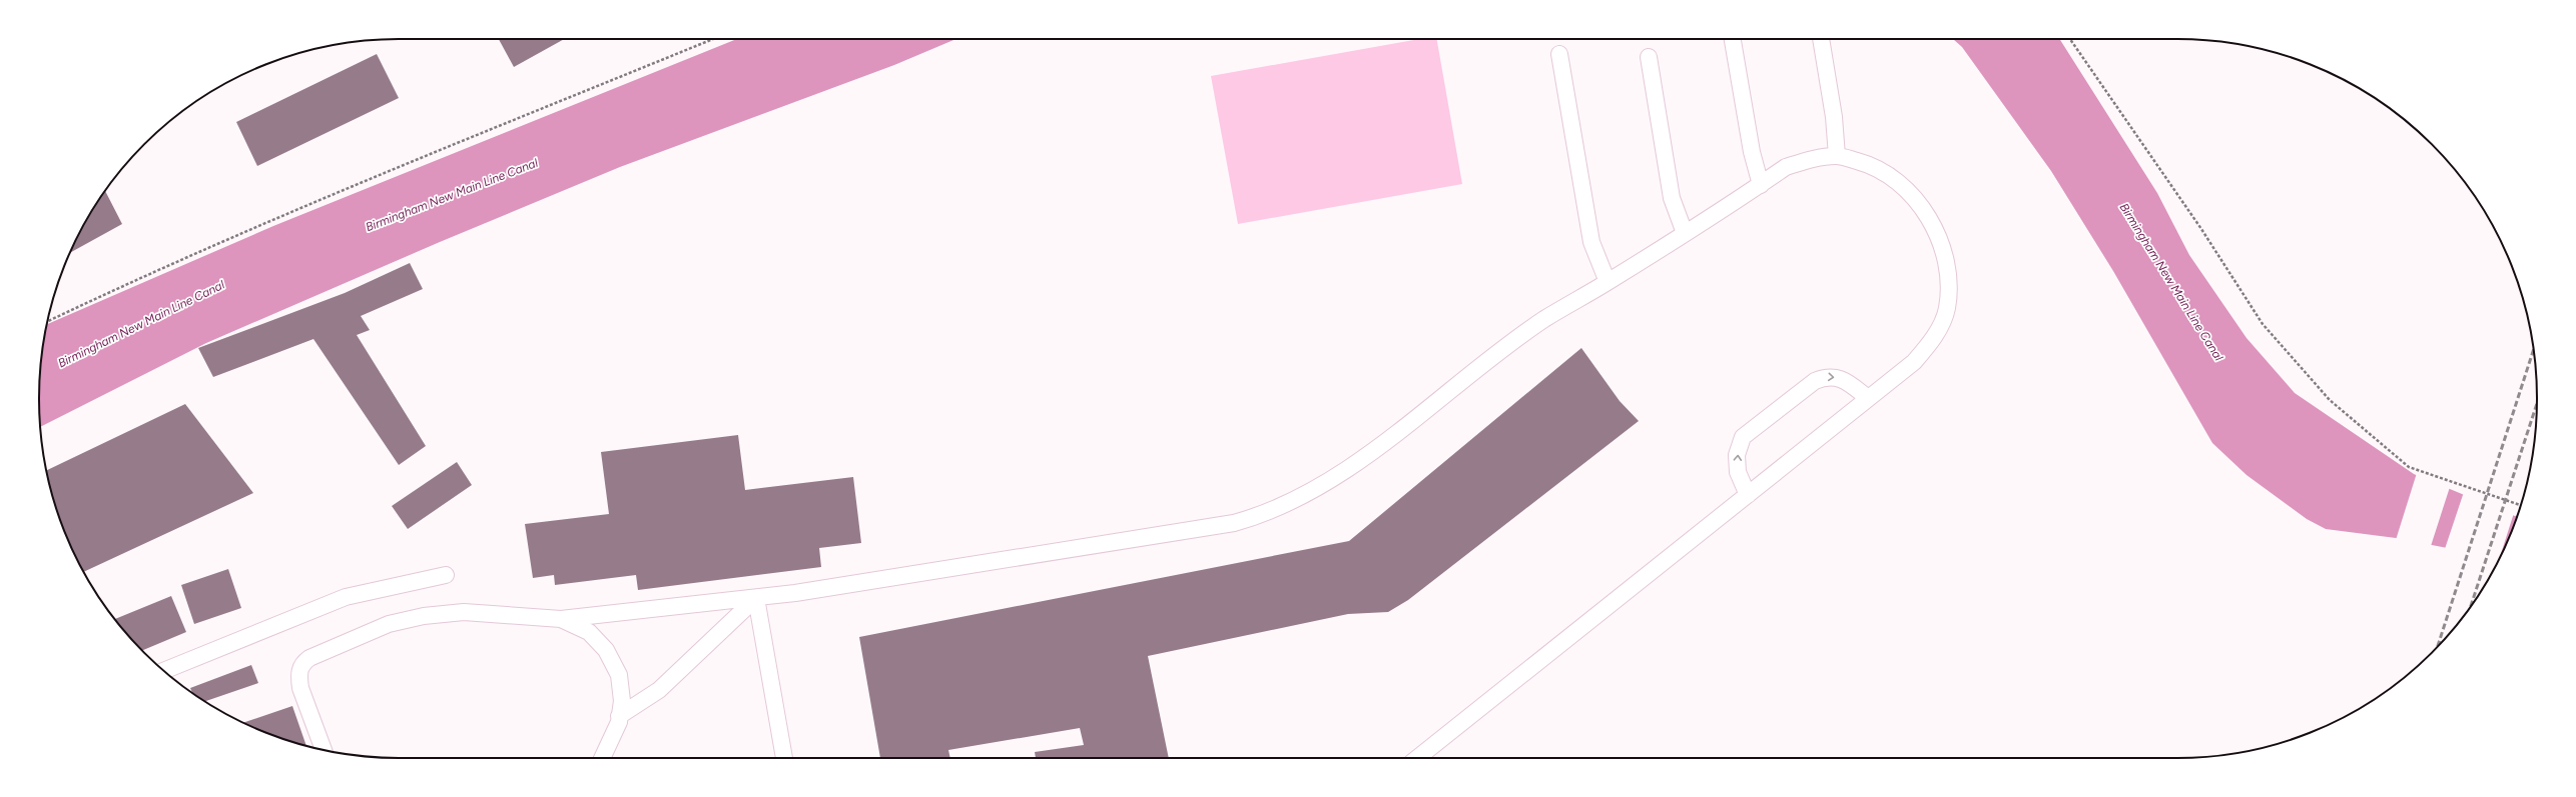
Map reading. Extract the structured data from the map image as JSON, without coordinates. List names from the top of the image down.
{
  "water": ["Birmingham New Main Line Canal"]
}
